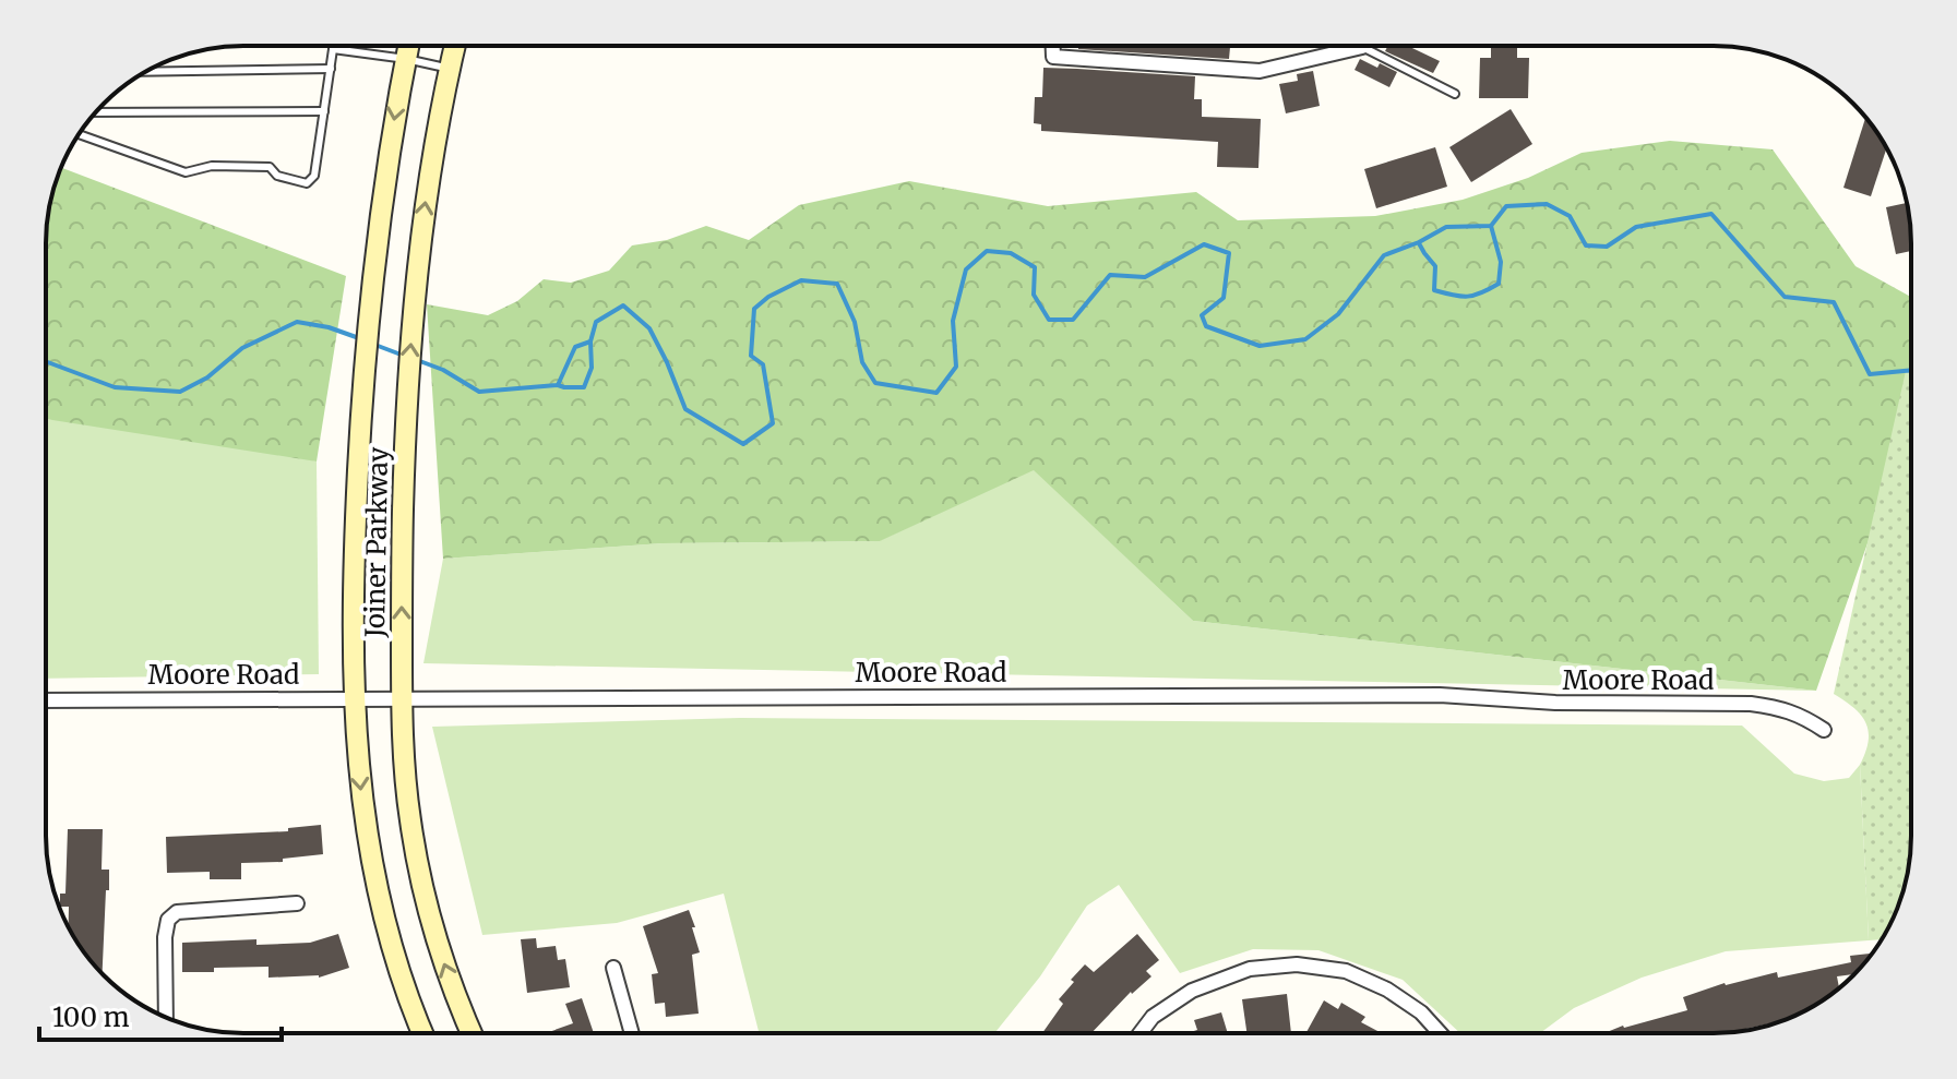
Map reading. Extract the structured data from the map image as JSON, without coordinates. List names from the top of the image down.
{
  "streets": {
    "main road": ["Joiner Parkway"],
    "street": ["Moore Road"]
  },
  "crossings": [
    ["Joiner Parkway", "Moore Road"]
  ],
  "scale_bar": "100 m"
}
